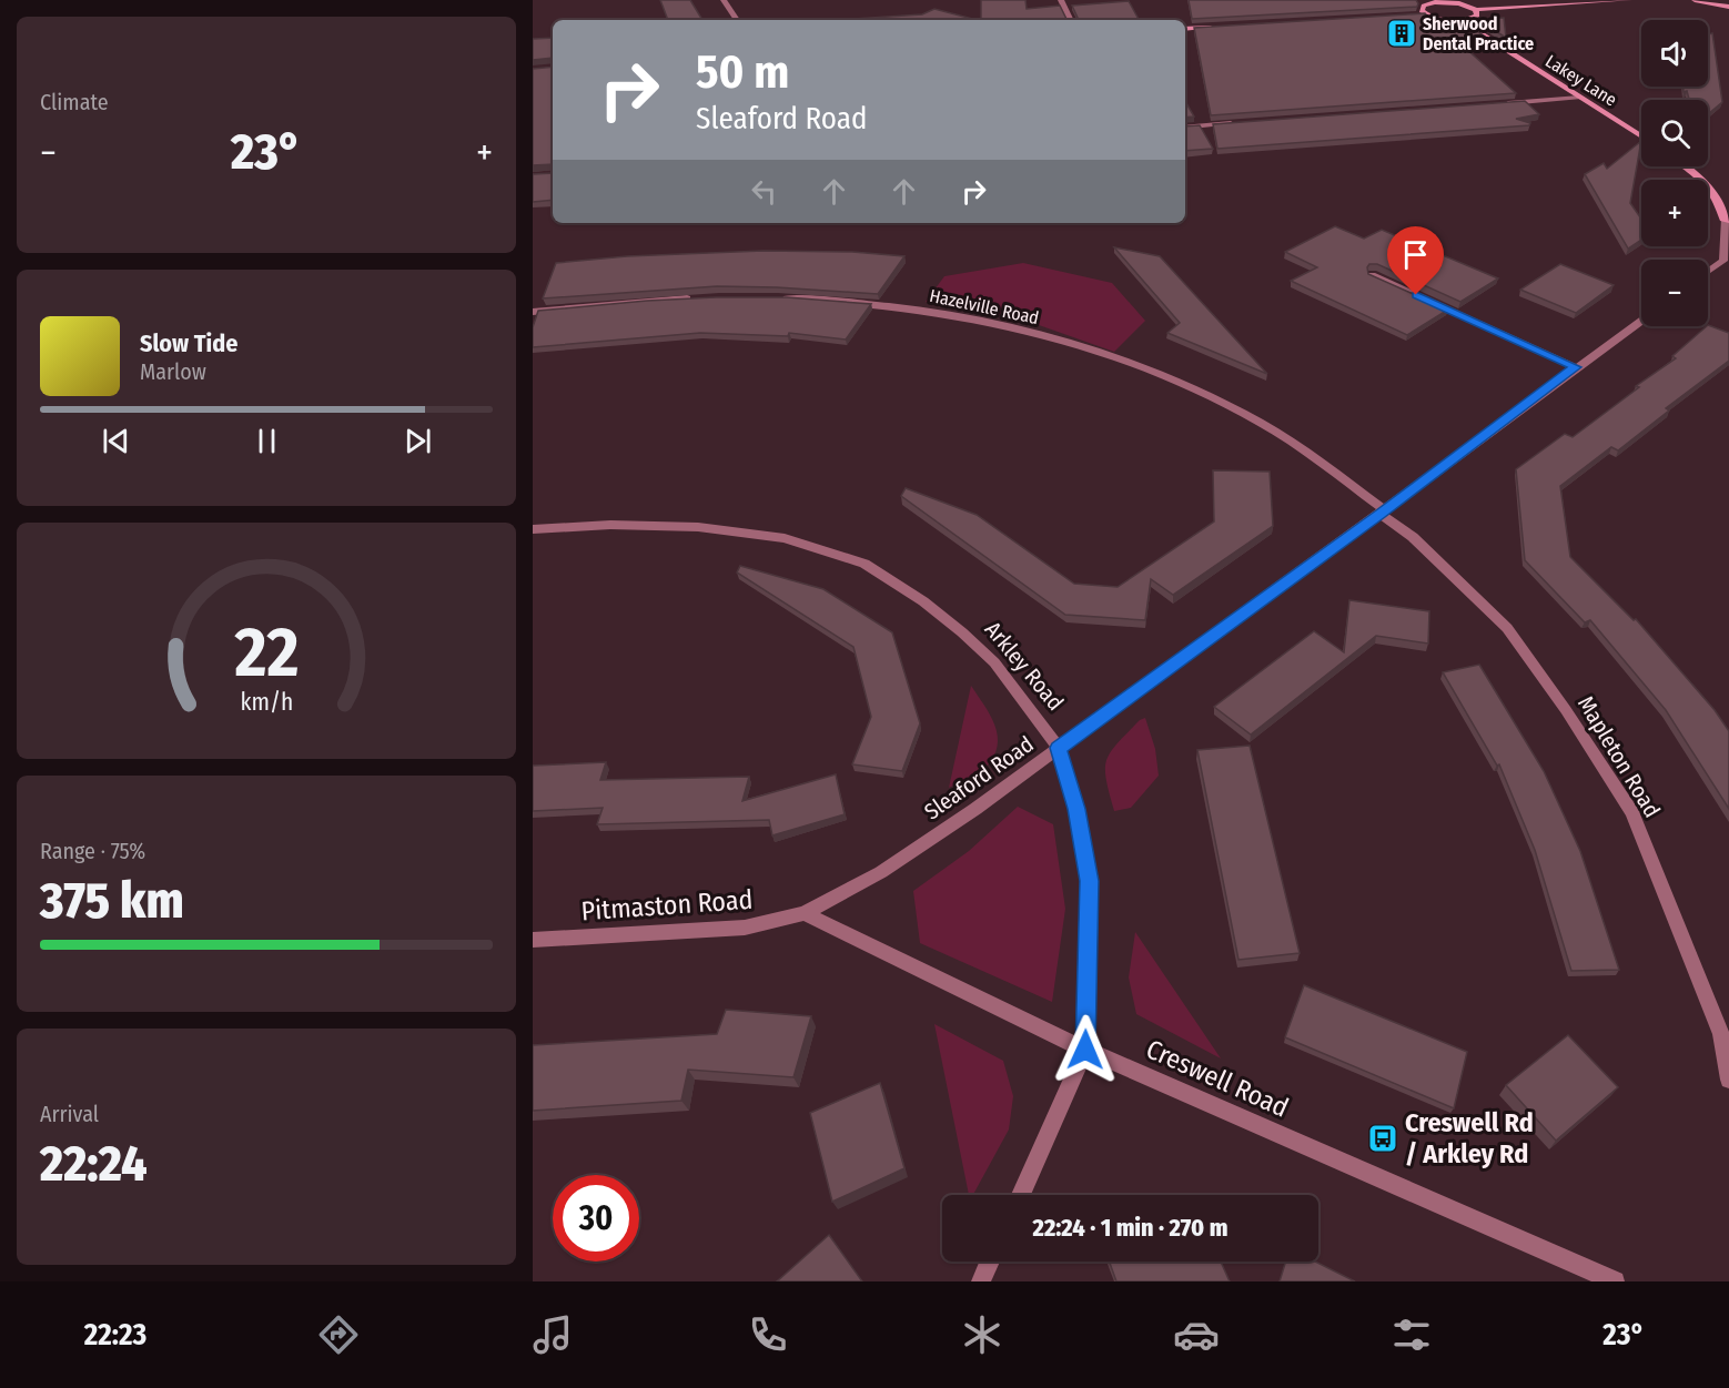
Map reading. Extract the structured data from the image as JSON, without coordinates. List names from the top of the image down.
{
  "streets": {
    "street": [
      "Lakey Lane",
      "Hazelville Road",
      "Arkley Road",
      "Mapleton Road",
      "Sleaford Road",
      "Pitmaston Road",
      "Creswell Road"
    ]
  },
  "crossings": [
    ["Hazelville Road", "Mapleton Road"],
    ["Hazelville Road", "Sleaford Road"],
    ["Arkley Road", "Sleaford Road"],
    ["Arkley Road", "Creswell Road"],
    ["Mapleton Road", "Sleaford Road"],
    ["Sleaford Road", "Pitmaston Road"],
    ["Sleaford Road", "Creswell Road"],
    ["Pitmaston Road", "Creswell Road"]
  ],
  "places": {
    "building": ["Sherwood Dental Practice"],
    "bus stop": ["Creswell Rd / Arkley Rd"]
  },
  "page": {
    "tile": [
      "Climate",
      ["Range · 75%", "375 km"],
      ["Arrival", "22:24"]
    ],
    "map_buttons": ["+", "−"],
    "turn": ["50 m", "Sleaford Road"],
    "heat": ["−", "23°", "+"],
    "song": ["Slow Tide", "Marlow"],
    "limit": "30",
    "trip": "22:24 · 1 min · 270 m",
    "tabs": ["22:23", "23°"],
    "gauge": ["22", "km/h"]
  }
}
